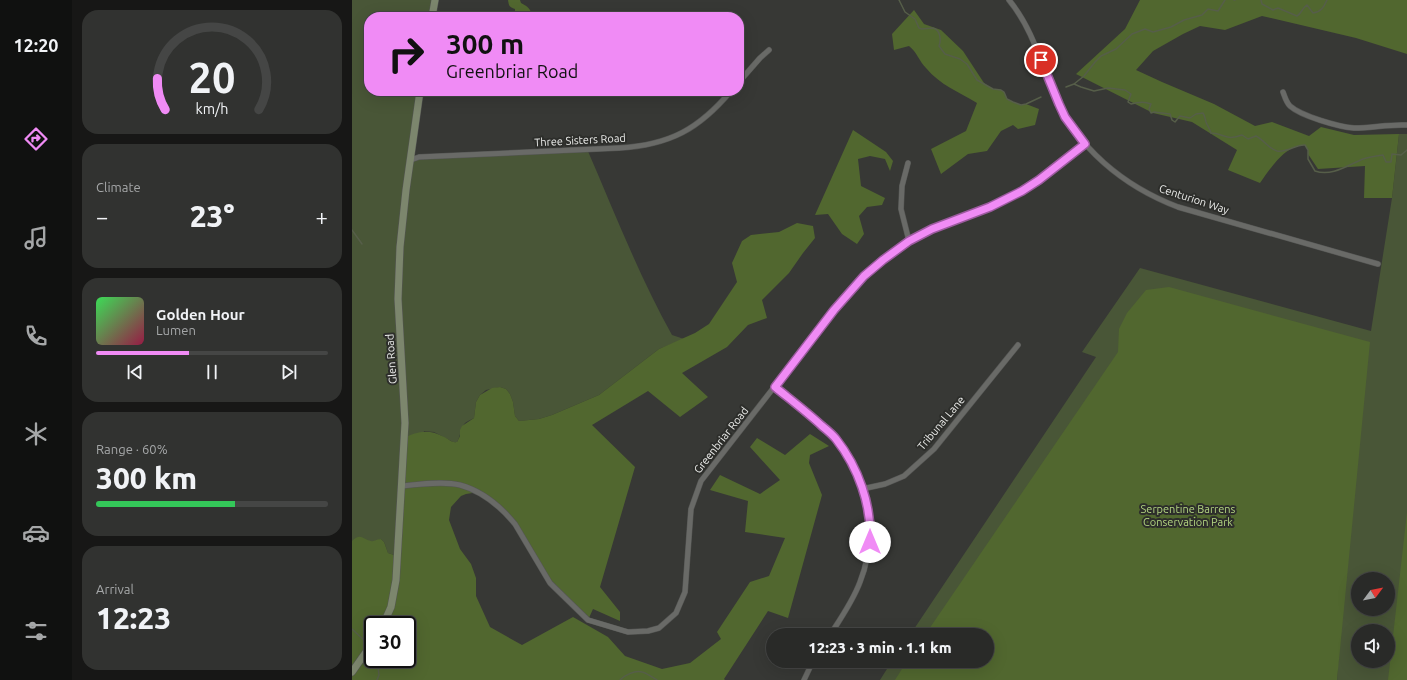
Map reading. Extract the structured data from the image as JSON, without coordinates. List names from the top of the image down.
{
  "streets": {
    "main road": ["Glen Road"],
    "street": [
      "Three Sisters Road",
      "Centurion Way",
      "Tribunal Lane",
      "Greenbriar Road"
    ]
  },
  "crossings": [
    ["Three Sisters Road", "Glen Road"],
    ["Centurion Way", "Greenbriar Road"],
    ["Glen Road", "Greenbriar Road"]
  ],
  "parks": ["Serpentine Barrens Conservation Park"],
  "north": "top right",
  "page": {
    "tabs": "12:20",
    "turn": ["300 m", "Greenbriar Road"],
    "tile": [
      "Climate",
      ["Range · 60%", "300 km"],
      ["Arrival", "12:23"]
    ],
    "heat": ["−", "23°", "+"],
    "song": ["Golden Hour", "Lumen"],
    "limit": "30",
    "trip": "12:23 · 3 min · 1.1 km",
    "gauge": ["20", "km/h"]
  }
}
